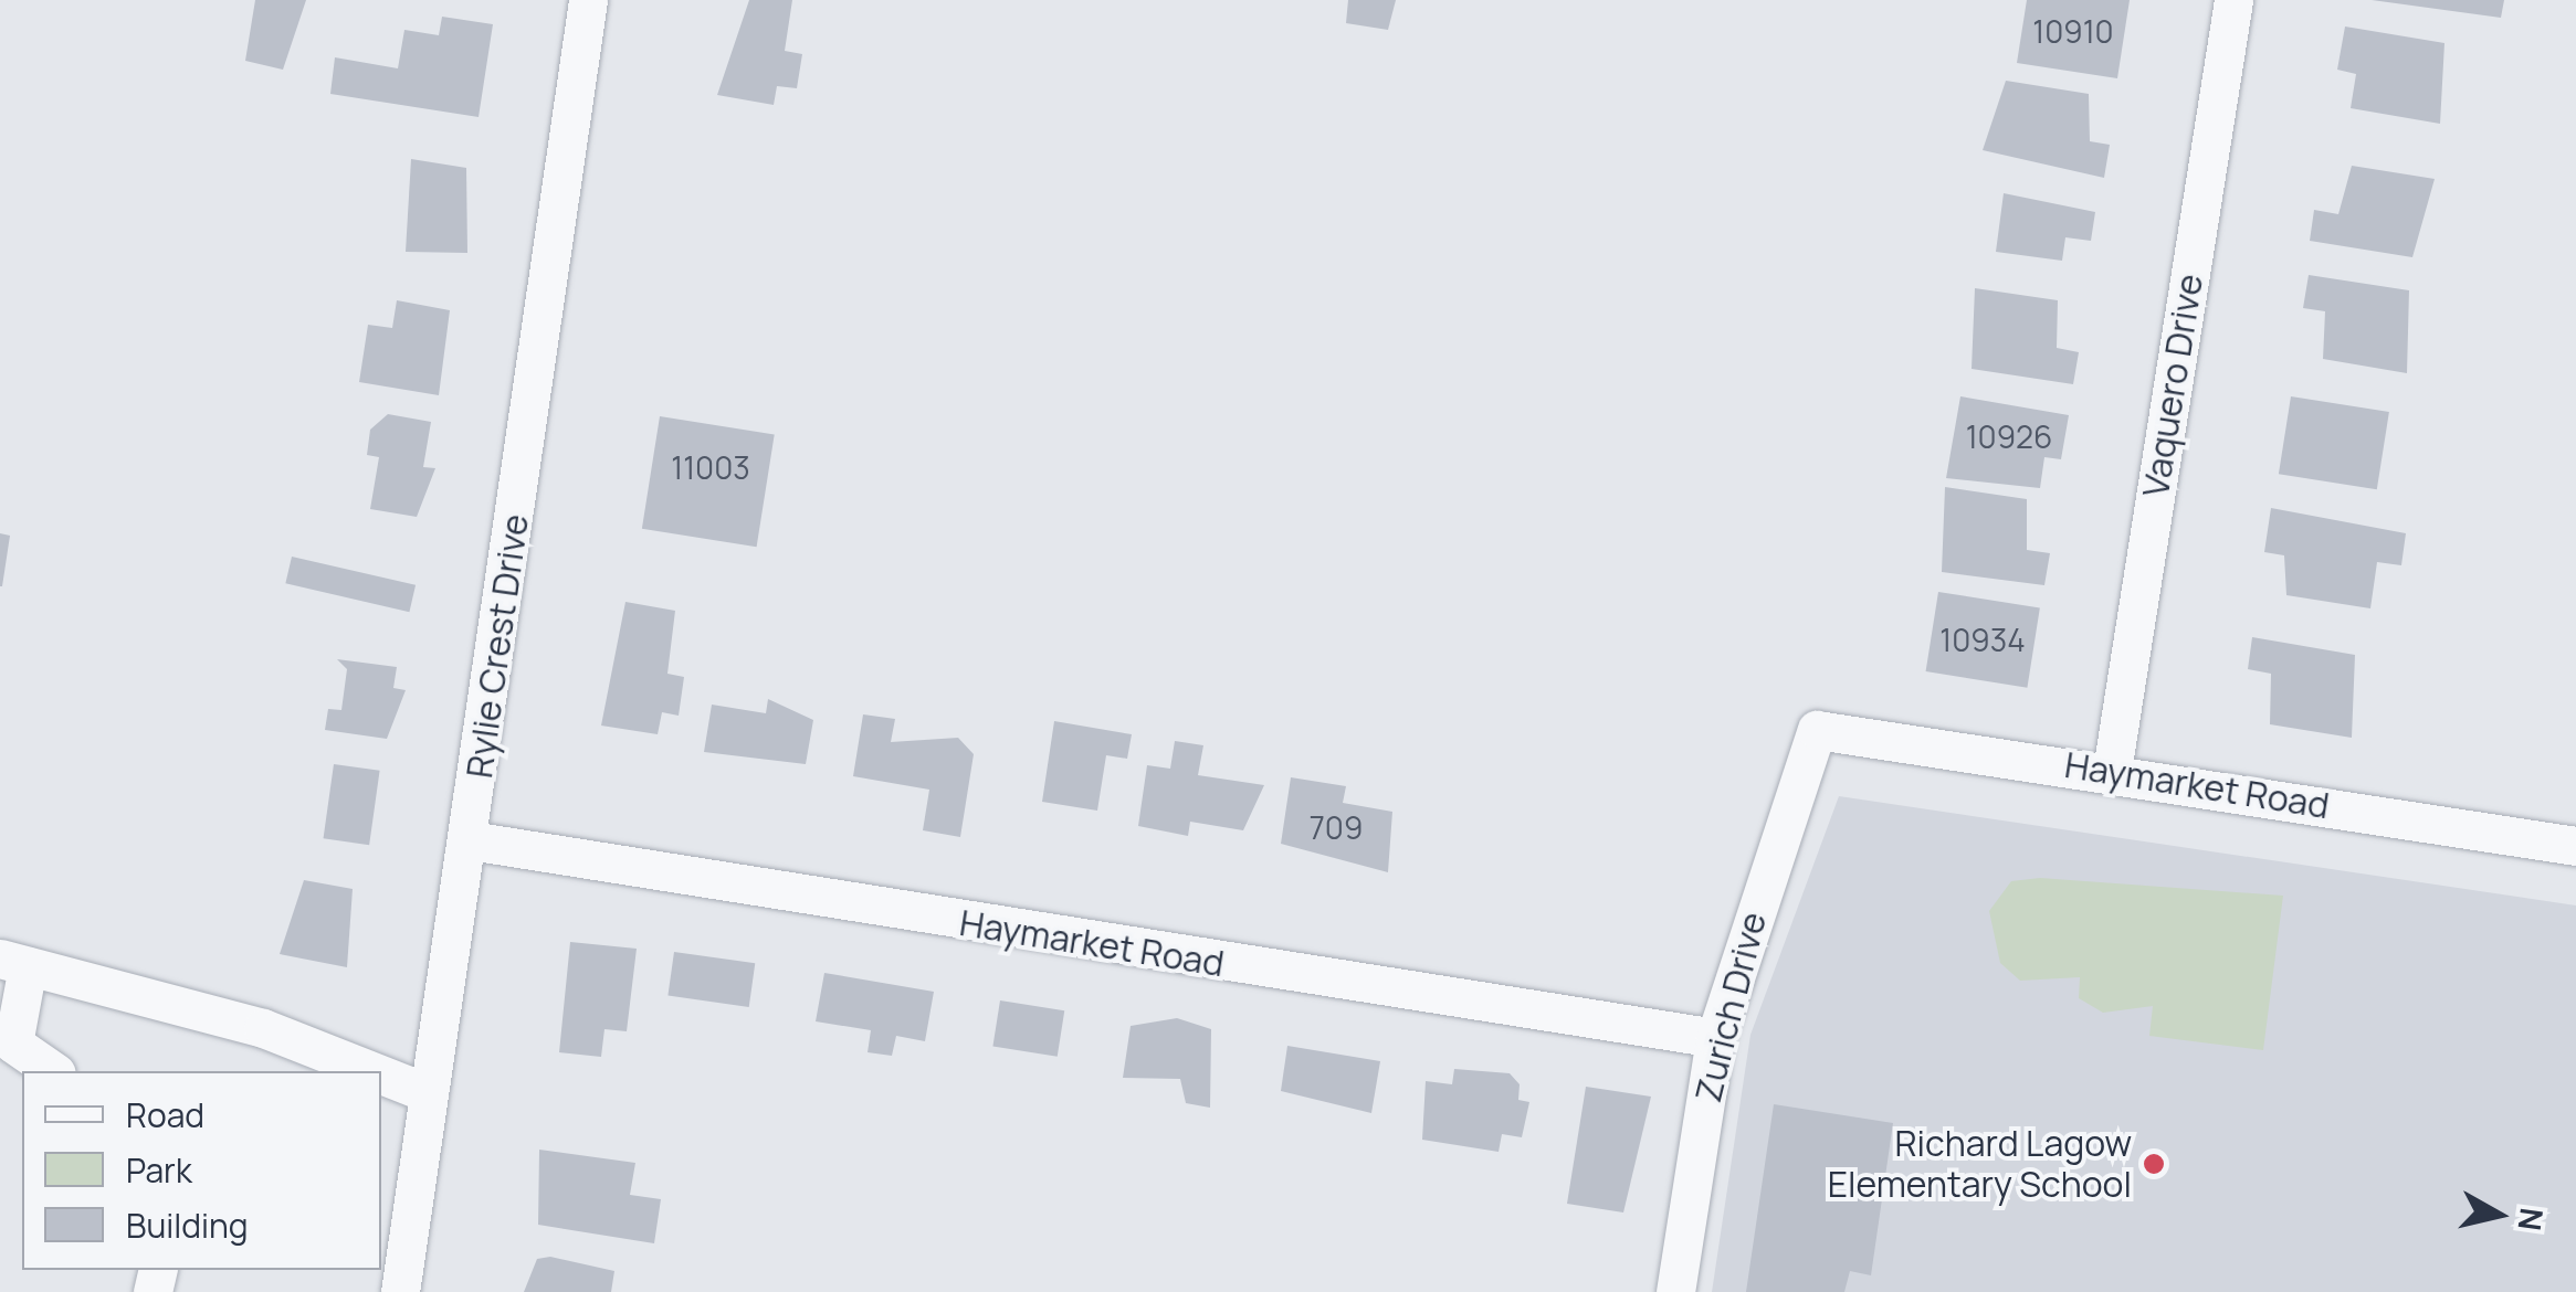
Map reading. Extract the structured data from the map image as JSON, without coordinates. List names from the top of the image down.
{
  "streets": {
    "street": [
      "Vaquero Drive",
      "Rylie Crest Drive",
      "Haymarket Road",
      "Zurich Drive"
    ]
  },
  "crossings": [
    ["Vaquero Drive", "Haymarket Road"],
    ["Rylie Crest Drive", "Haymarket Road"],
    ["Haymarket Road", "Zurich Drive"]
  ],
  "places": ["Richard Lagow Elementary School"],
  "house_numbers": [
    "10910",
    "10926",
    "11003",
    "10934",
    "709"
  ],
  "legend": ["Road", "Park", "Building"],
  "north": "right"
}
